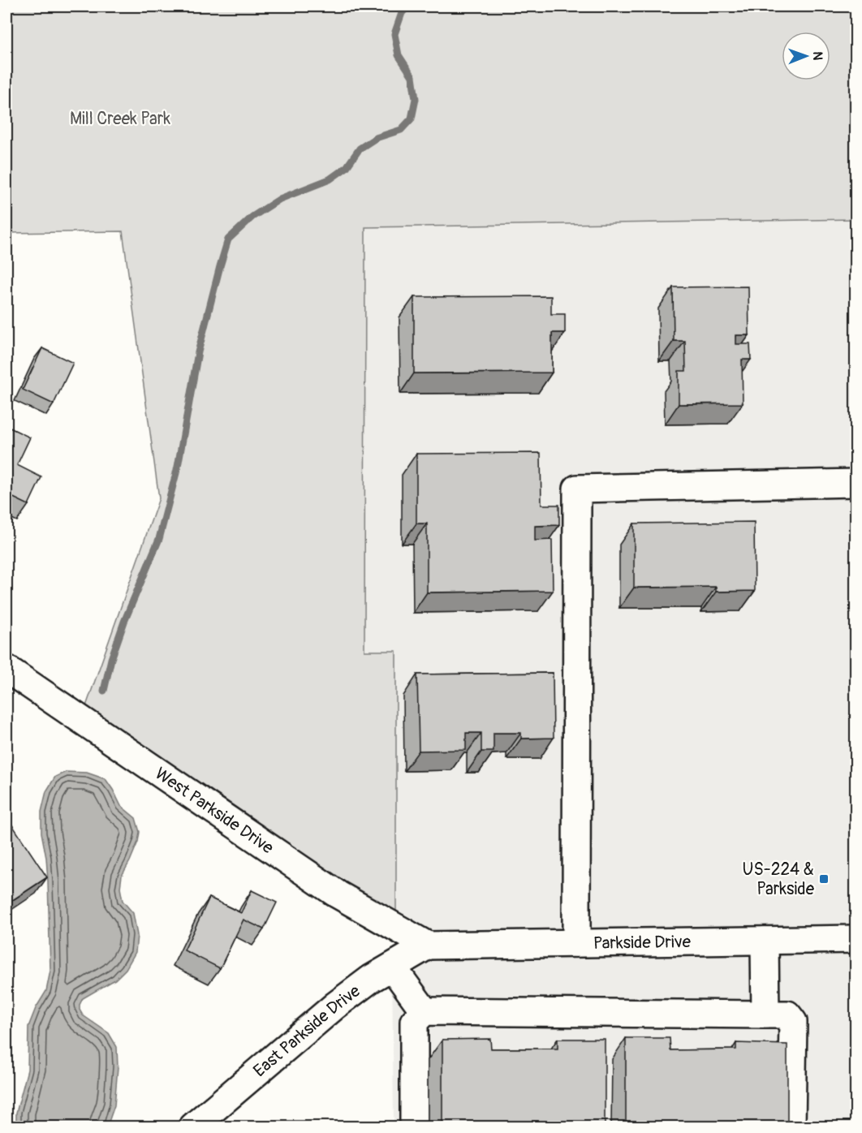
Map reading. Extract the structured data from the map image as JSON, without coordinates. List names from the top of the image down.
{
  "streets": {
    "street": ["West Parkside Drive", "Parkside Drive", "East Parkside Drive"]
  },
  "crossings": [
    ["West Parkside Drive", "Parkside Drive"],
    ["West Parkside Drive", "East Parkside Drive"],
    ["Parkside Drive", "East Parkside Drive"]
  ],
  "parks": ["Mill Creek Park"],
  "places": {
    "transit": ["US-224 & Parkside"]
  },
  "north": "right"
}
